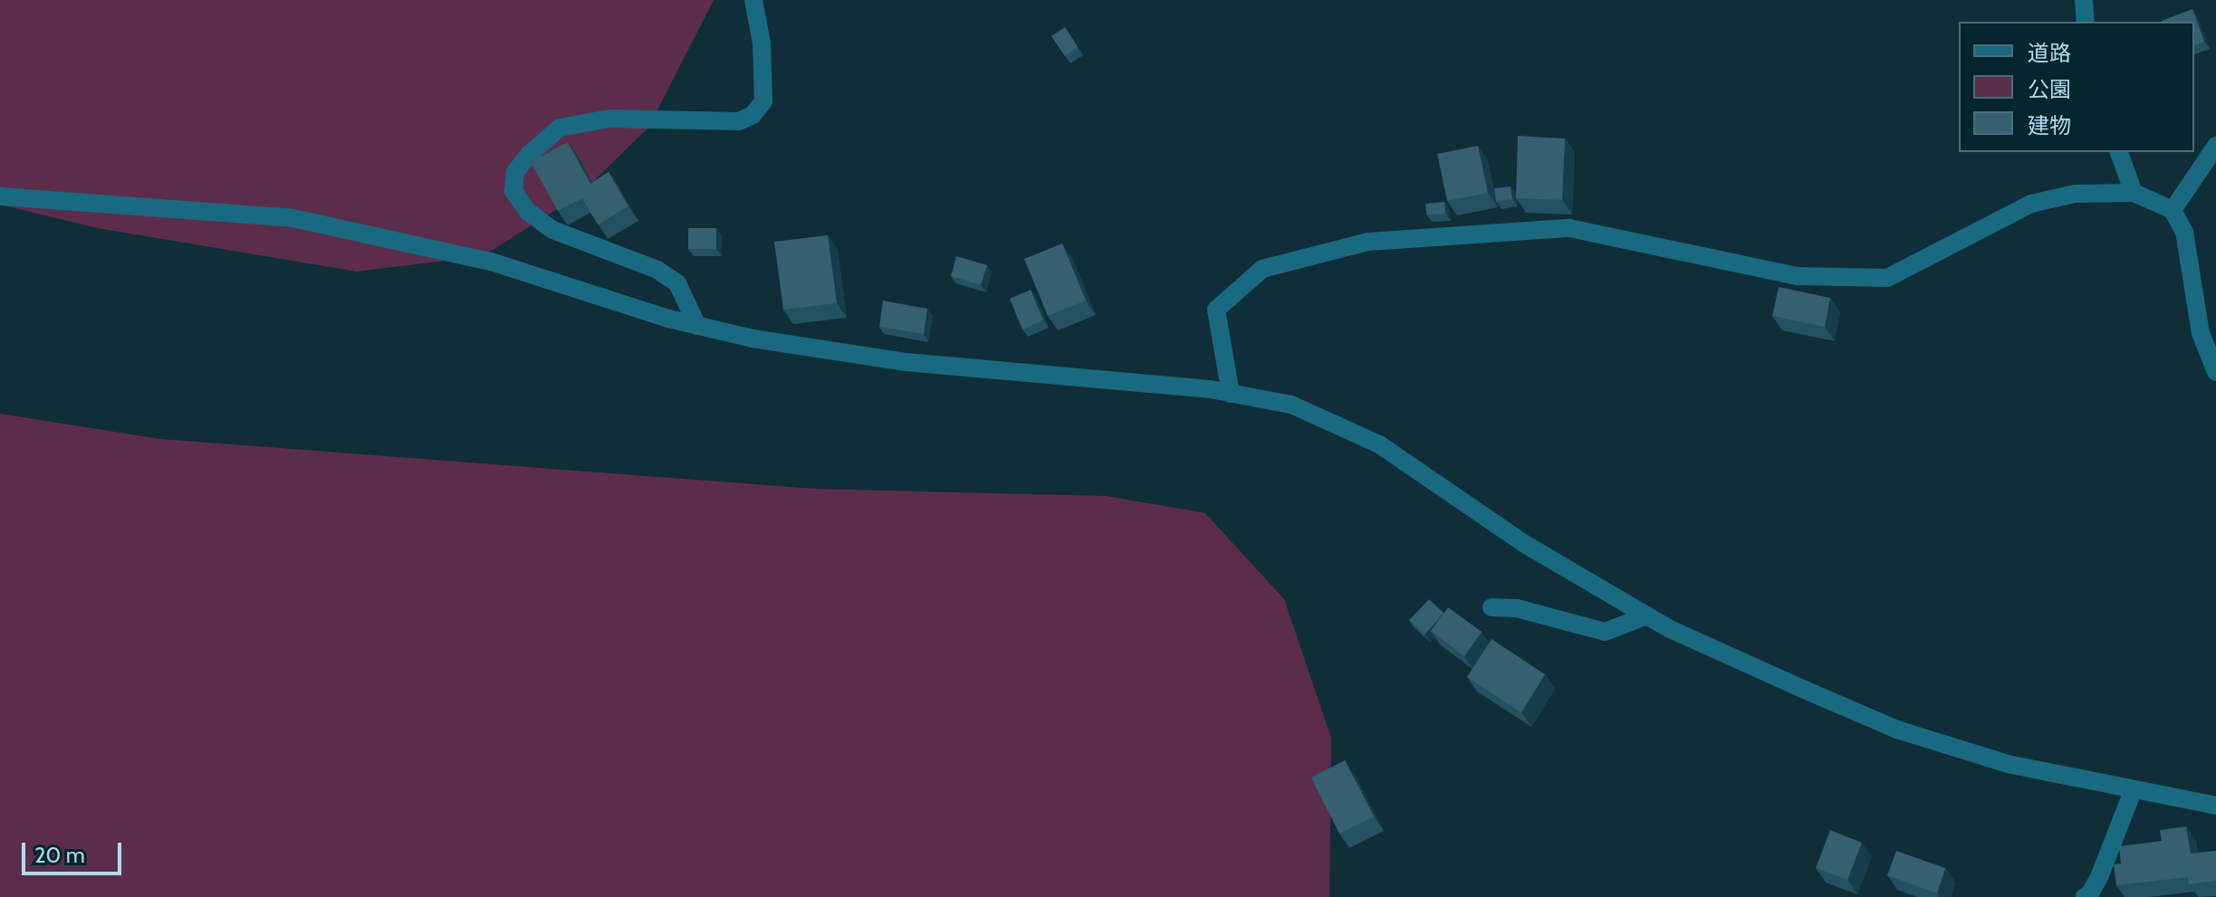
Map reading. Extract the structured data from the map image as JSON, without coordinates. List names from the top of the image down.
{
  "legend": ["道路", "公園", "建物"],
  "scale_bar": "20 m"
}
